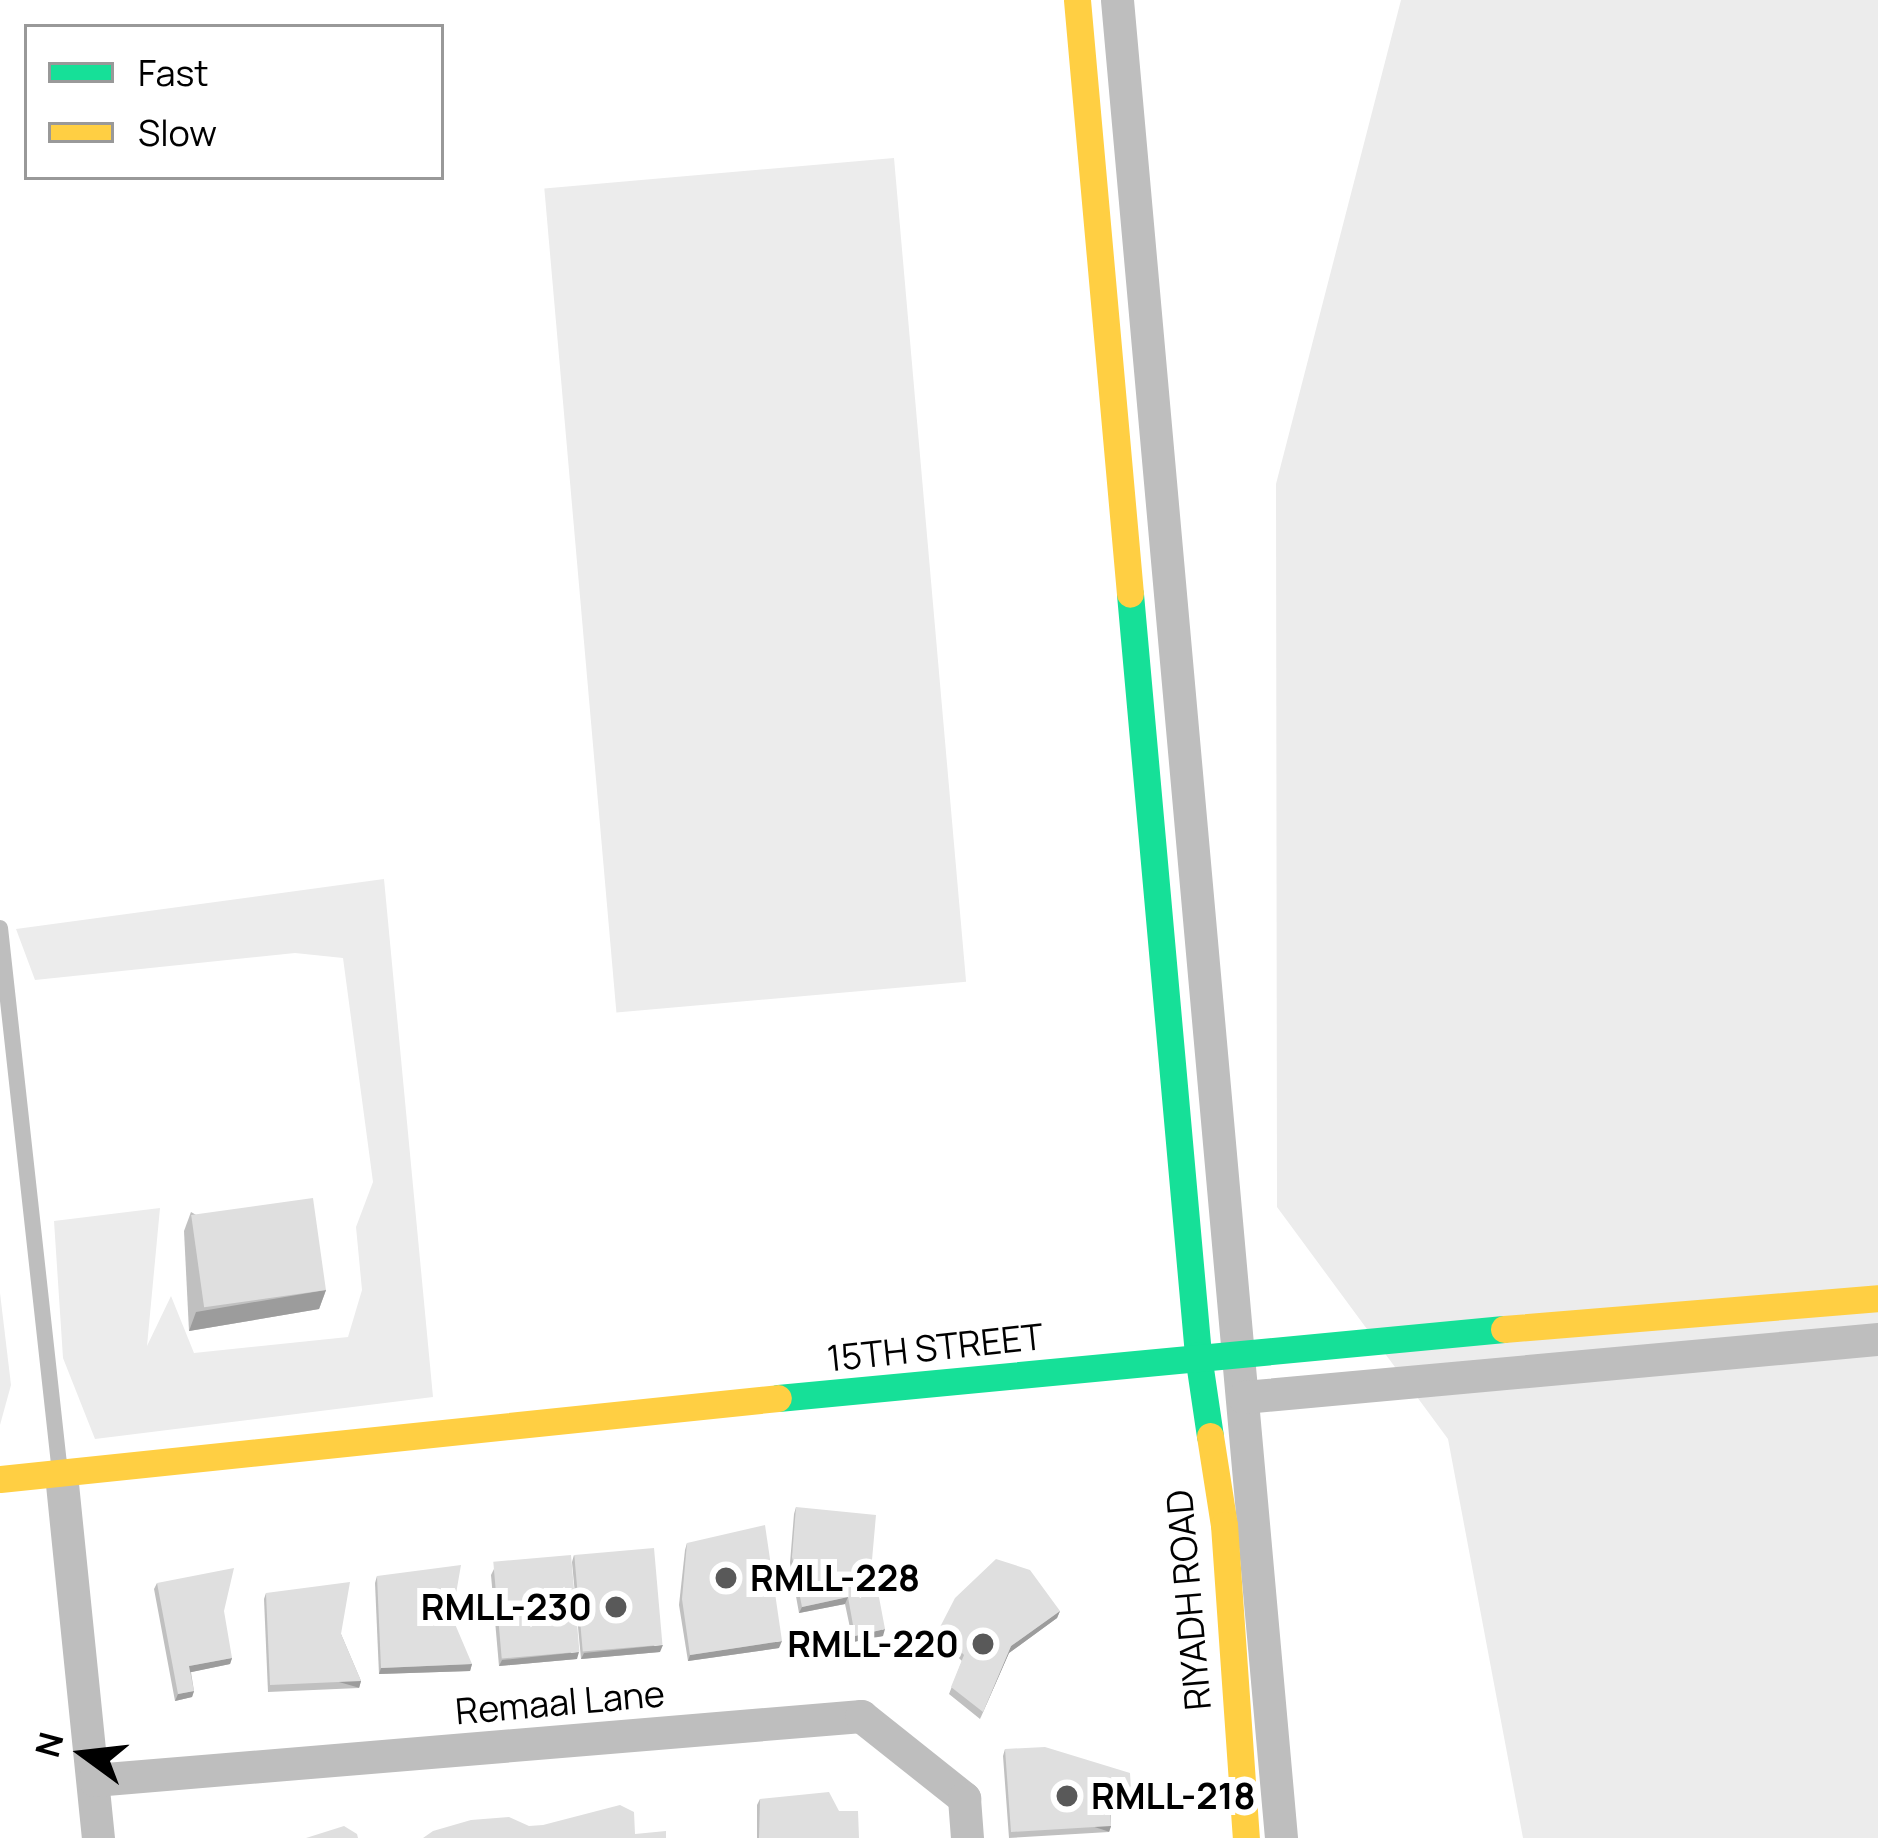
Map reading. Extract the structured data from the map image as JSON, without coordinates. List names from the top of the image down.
{
  "streets": {
    "street": ["15TH STREET", "RIYADH ROAD", "Remaal Lane"]
  },
  "crossings": [
    ["15TH STREET", "RIYADH ROAD"]
  ],
  "places": [
    "RMLL-228",
    "RMLL-230",
    "RMLL-220",
    "RMLL-218"
  ],
  "legend": ["Fast", "Slow"],
  "north": "left"
}
